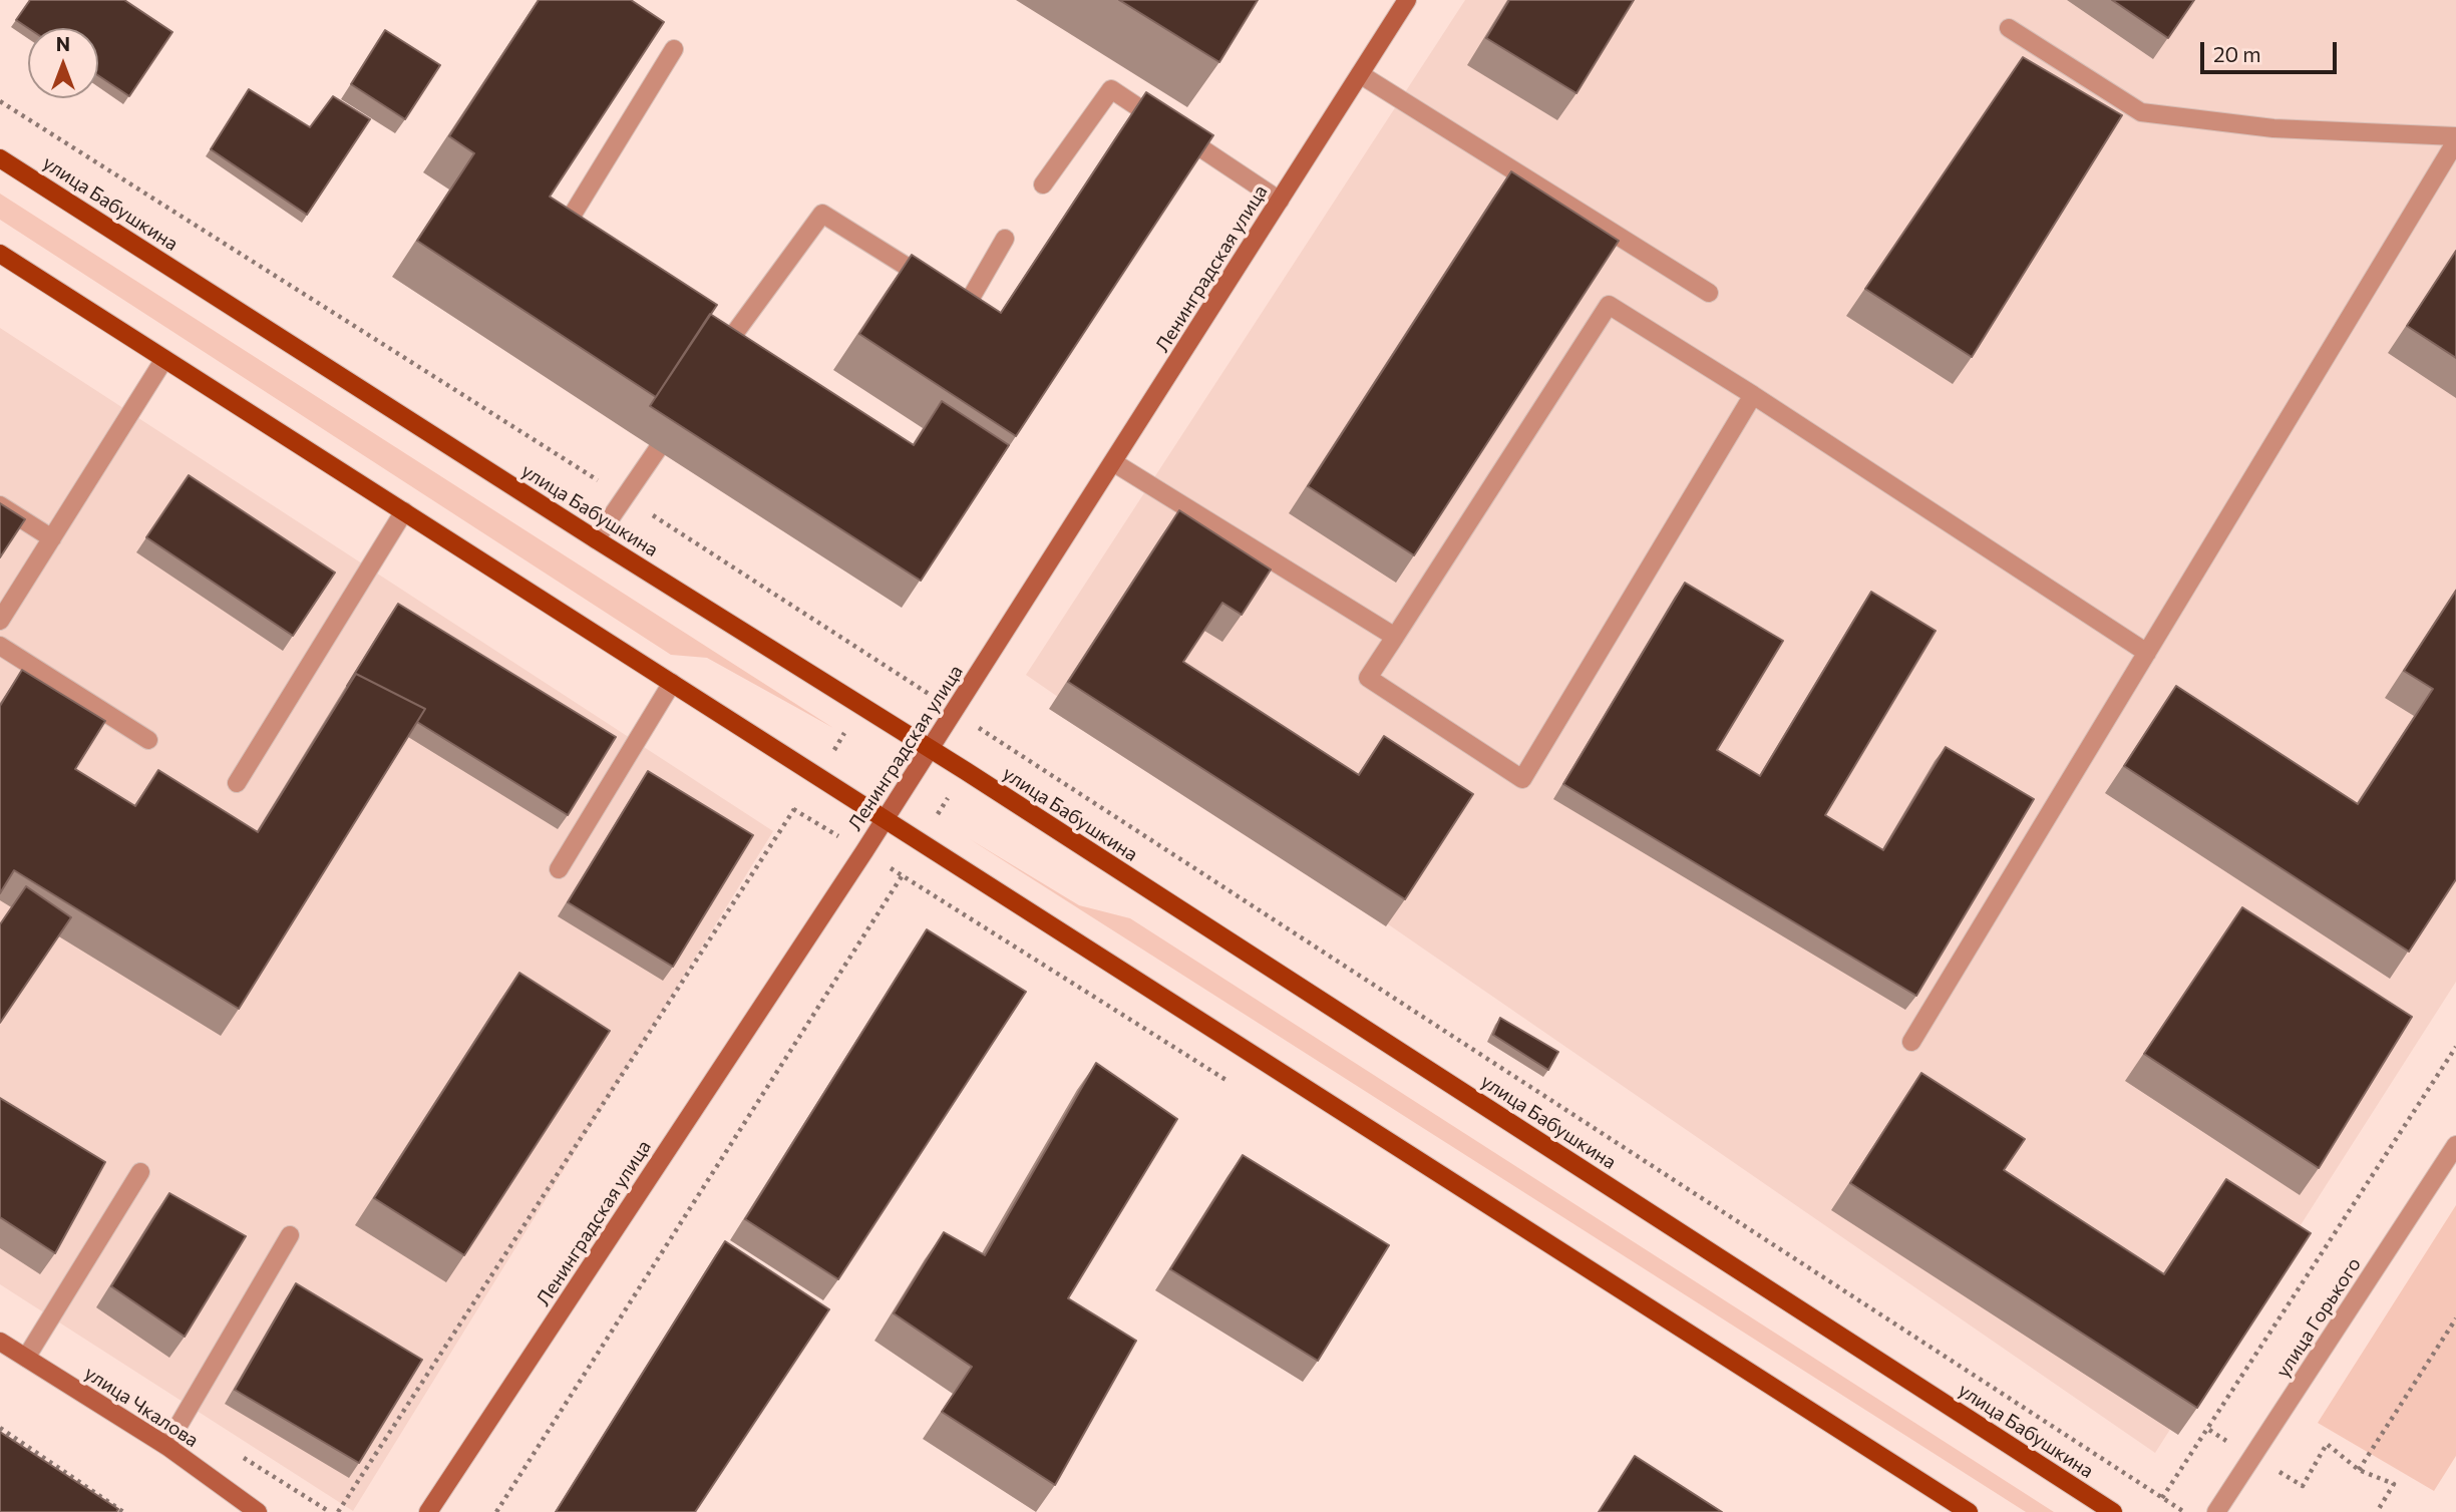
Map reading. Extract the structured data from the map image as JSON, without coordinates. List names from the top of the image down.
{
  "streets": {
    "main road": ["улица Бабушкина", "Ленинградская улица", "улица Чкалова"],
    "street": ["улица Горького"]
  },
  "crossings": [
    ["улица Бабушкина", "Ленинградская улица"]
  ],
  "scale_bar": "20 m",
  "north": "top"
}
